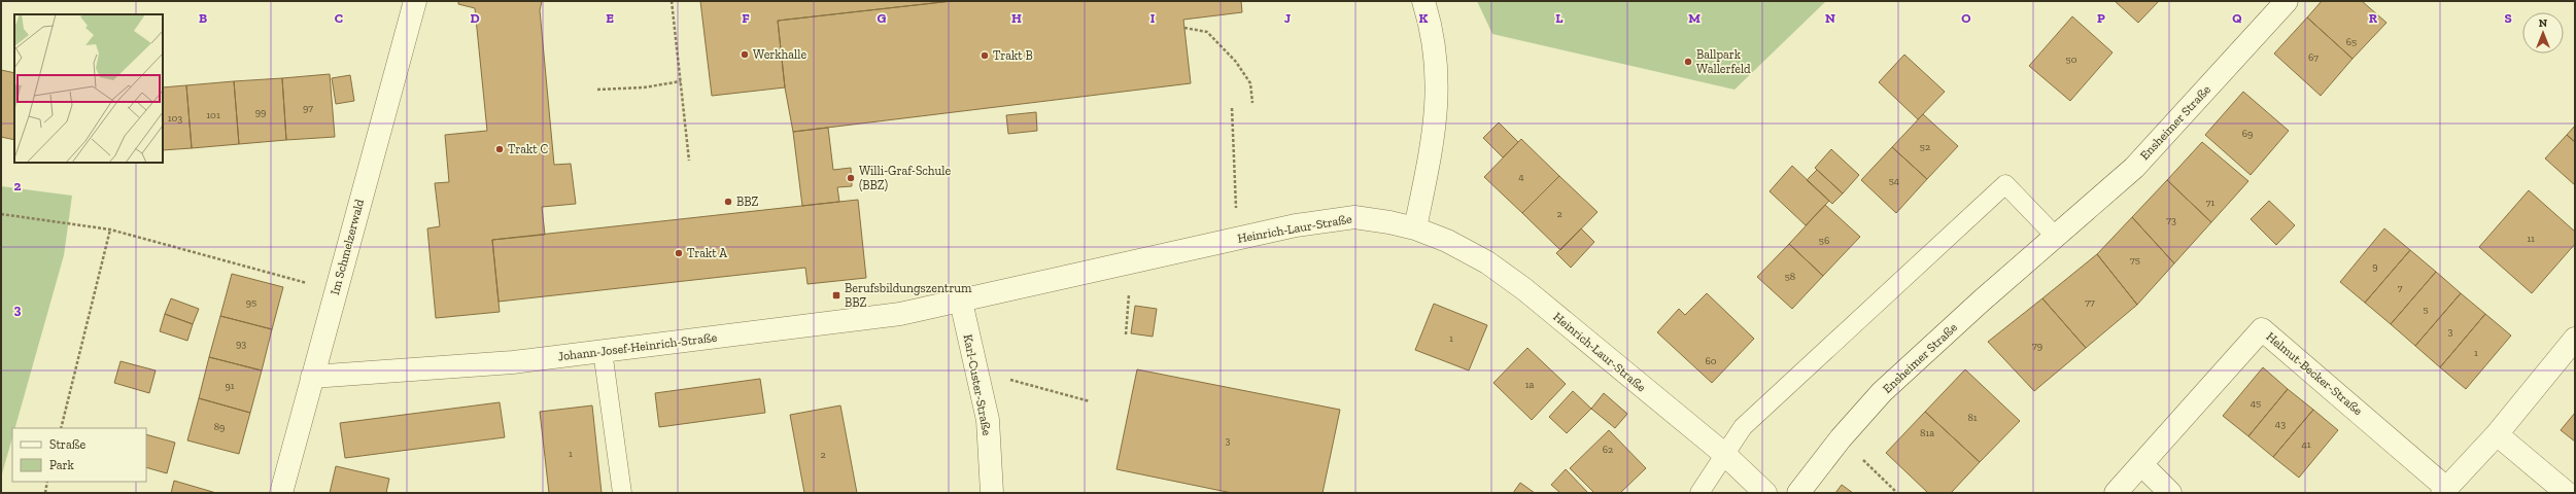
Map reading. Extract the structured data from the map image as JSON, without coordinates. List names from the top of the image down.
{
  "streets": {
    "street": [
      "Ensheimer Straße",
      "Heinrich-Laur-Straße",
      "Im Schmelzerwald",
      "Johann-Josef-Heinrich-Straße",
      "Helmut-Becker-Straße",
      "Karl-Custer-Straße"
    ]
  },
  "crossings": [
    ["Heinrich-Laur-Straße", "Johann-Josef-Heinrich-Straße"],
    ["Heinrich-Laur-Straße", "Karl-Custer-Straße"],
    ["Im Schmelzerwald", "Johann-Josef-Heinrich-Straße"],
    ["Johann-Josef-Heinrich-Straße", "Karl-Custer-Straße"]
  ],
  "places": {
    "other": [
      "Werkhalle",
      "Trakt B",
      "Ballpark Wallerfeld",
      "Trakt C",
      "Willi-Graf-Schule (BBZ)",
      "BBZ",
      "Trakt A"
    ],
    "transit": ["Berufsbildungszentrum BBZ"]
  },
  "house_numbers": [
    "65",
    "67",
    "50",
    "97",
    "99",
    "101",
    "103",
    "69",
    "52",
    "4",
    "54",
    "71",
    "2",
    "73",
    "11",
    "56",
    "75",
    "9",
    "58",
    "7",
    "95",
    "77",
    "5",
    "3",
    "1",
    "93",
    "79",
    "1",
    "60",
    "1a",
    "91",
    "45",
    "81",
    "43",
    "89",
    "81a",
    "3",
    "41",
    "62",
    "1",
    "2"
  ],
  "legend": ["Straße", "Park"],
  "north": "top",
  "grid": {
    "columns": [
      "B",
      "C",
      "D",
      "E",
      "F",
      "G",
      "H",
      "I",
      "J",
      "K",
      "L",
      "M",
      "N",
      "O",
      "P",
      "Q",
      "R",
      "S"
    ],
    "rows": ["2", "3"]
  }
}
